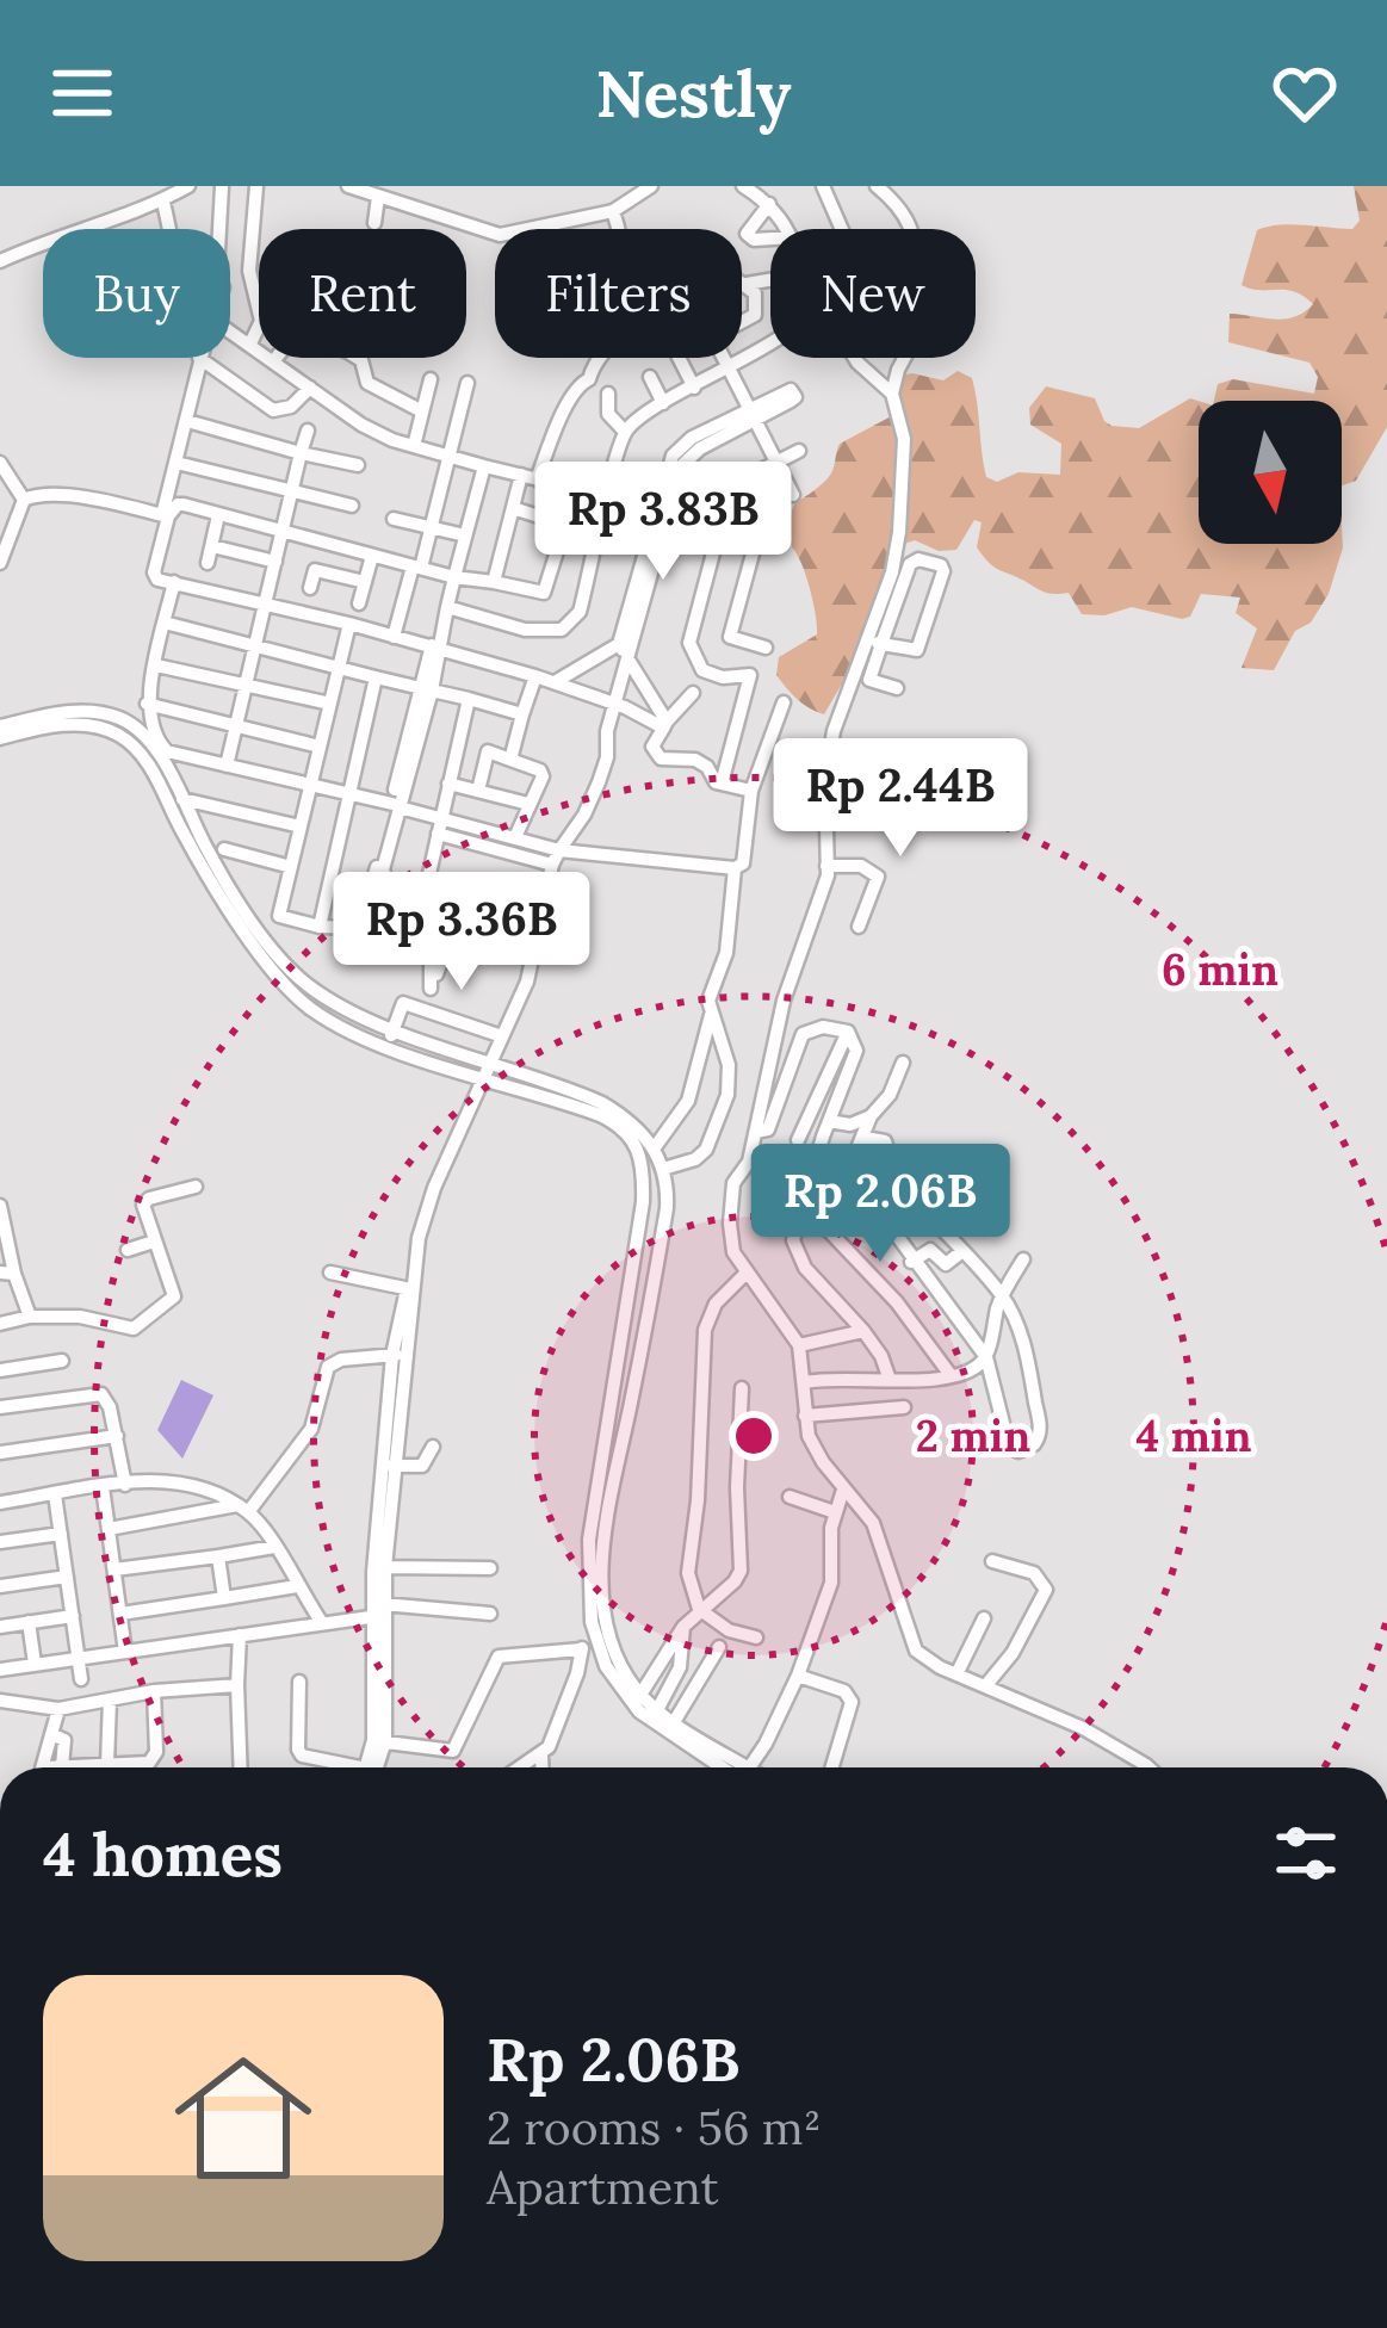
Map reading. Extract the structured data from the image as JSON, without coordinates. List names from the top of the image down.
{
  "north": "bottom",
  "page": {
    "header": "Nestly",
    "chip": [
      "Buy",
      "Rent",
      "Filters",
      "New"
    ],
    "price": [
      "Rp 3.83B",
      "Rp 2.44B",
      "Rp 3.36B",
      "Rp 2.06B"
    ],
    "heading": "4 homes",
    "list": [
      {
        "name": "Rp 2.06B",
        "note": "2 rooms · 56 m² · Apartment"
      }
    ]
  },
  "rings": ["6 min", "2 min", "4 min"]
}
